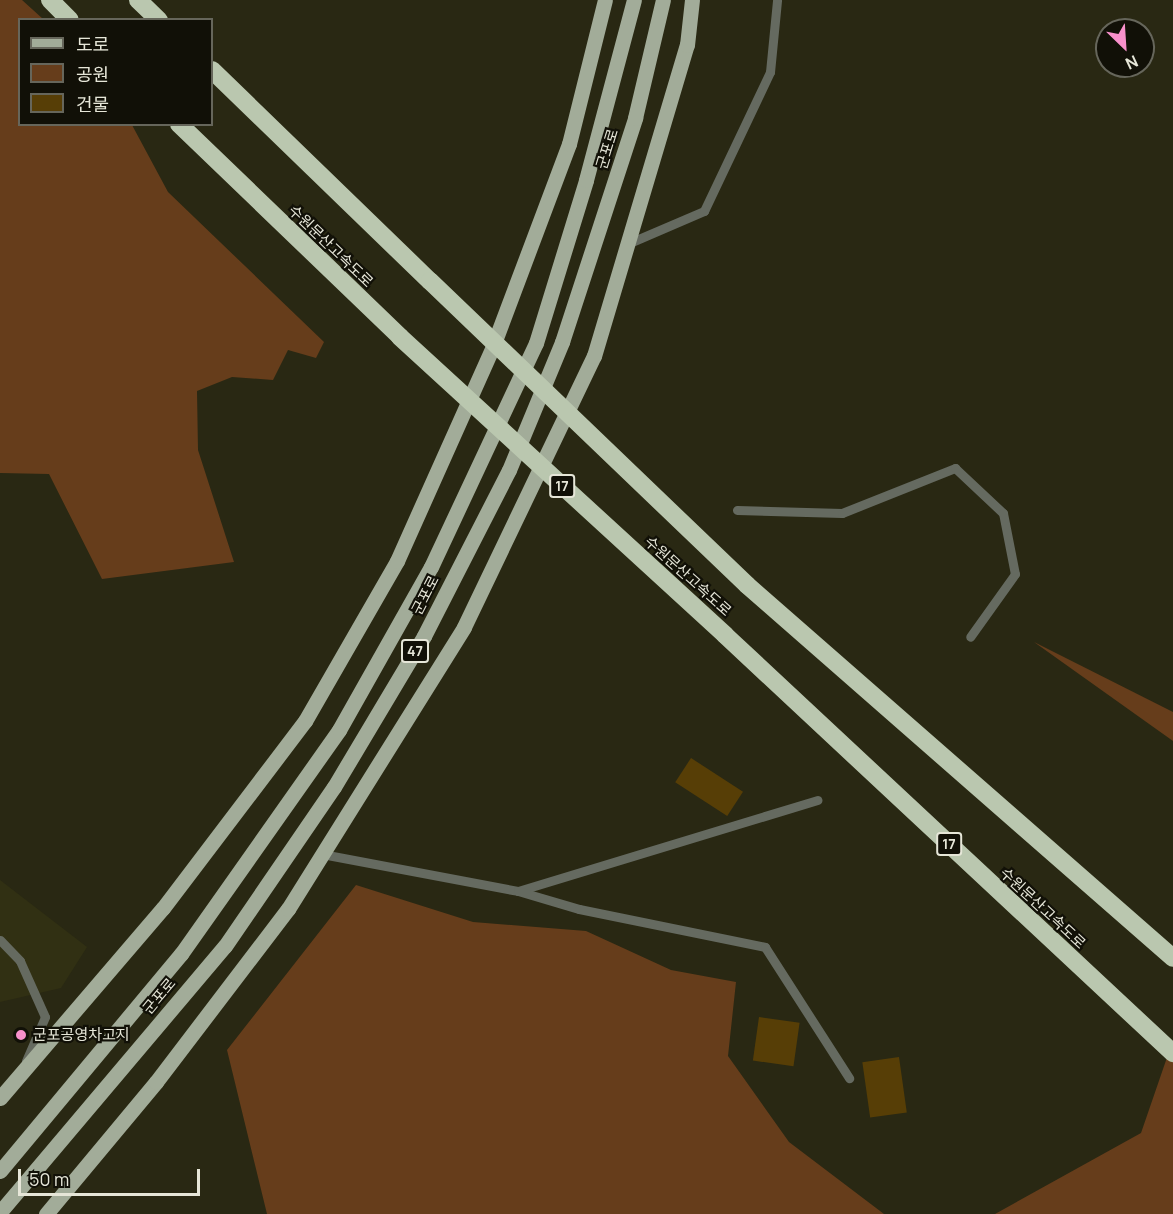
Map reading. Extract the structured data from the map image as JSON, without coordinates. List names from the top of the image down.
{
  "streets": {
    "highway": ["수원문산고속도로", "17"],
    "main road": ["군포로", "47"]
  },
  "places": ["군포공영차고지"],
  "legend": ["도로", "공원", "건물"],
  "scale_bar": "50 m",
  "north": "bottom right"
}
